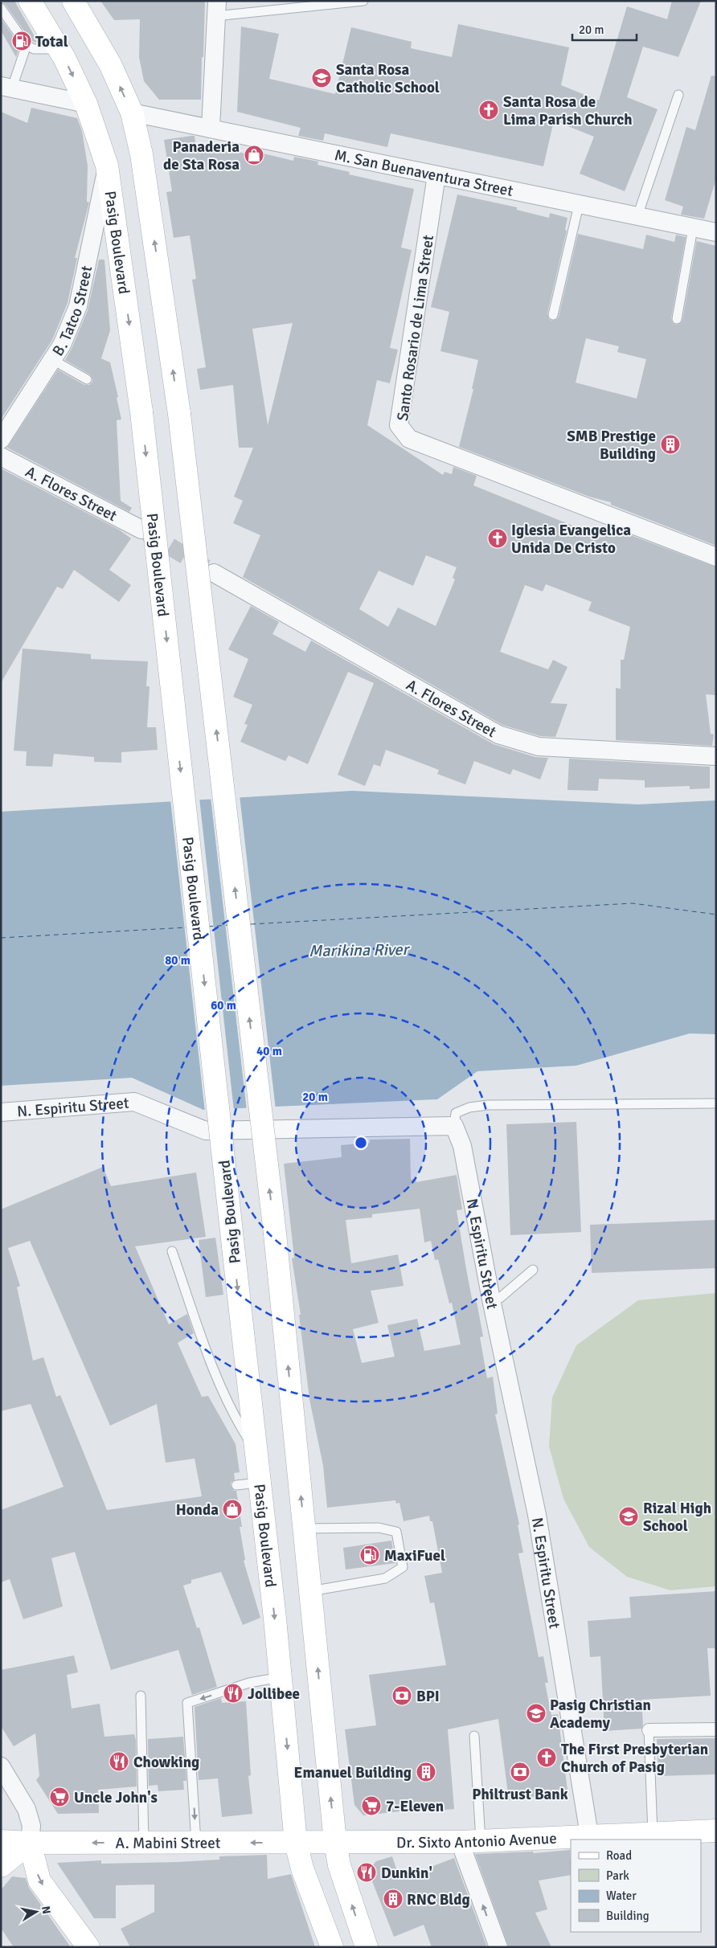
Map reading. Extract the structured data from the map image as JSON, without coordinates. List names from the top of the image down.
{
  "streets": {
    "main road": ["Pasig Boulevard", "Dr. Sixto Antonio Avenue", "A. Mabini Street"],
    "street": [
      "M. San Buenaventura Street",
      "B. Tatco Street",
      "Santo Rosario de Lima Street",
      "A. Flores Street",
      "N. Espiritu Street"
    ]
  },
  "crossings": [
    ["M. San Buenaventura Street", "Santo Rosario de Lima Street"],
    ["Pasig Boulevard", "B. Tatco Street"],
    ["Pasig Boulevard", "A. Mabini Street"],
    ["N. Espiritu Street", "Dr. Sixto Antonio Avenue"],
    ["Dr. Sixto Antonio Avenue", "A. Mabini Street"]
  ],
  "one_way": ["A. Mabini Street"],
  "water": ["Marikina River"],
  "places": {
    "fuel station": ["Total", "MaxiFuel"],
    "school or university": ["Santa Rosa Catholic School", "Rizal High School", "Pasig Christian Academy"],
    "church": ["Santa Rosa de Lima Parish Church", "Iglesia Evangelica Unida De Cristo", "The First Presbyterian Church of Pasig"],
    "shop": ["Panaderia de Sta Rosa", "Honda"],
    "building": ["SMB Prestige Building", "Emanuel Building", "RNC Bldg"],
    "restaurant": ["Jollibee", "Chowking", "Dunkin'"],
    "bank": ["BPI", "Philtrust Bank"],
    "supermarket": ["Uncle John's", "7-Eleven"]
  },
  "legend": [
    "Road",
    "Park",
    "Water",
    "Building"
  ],
  "scale_bar": "20 m",
  "north": "right",
  "rings": [
    "80 m",
    "60 m",
    "40 m",
    "20 m"
  ]
}
